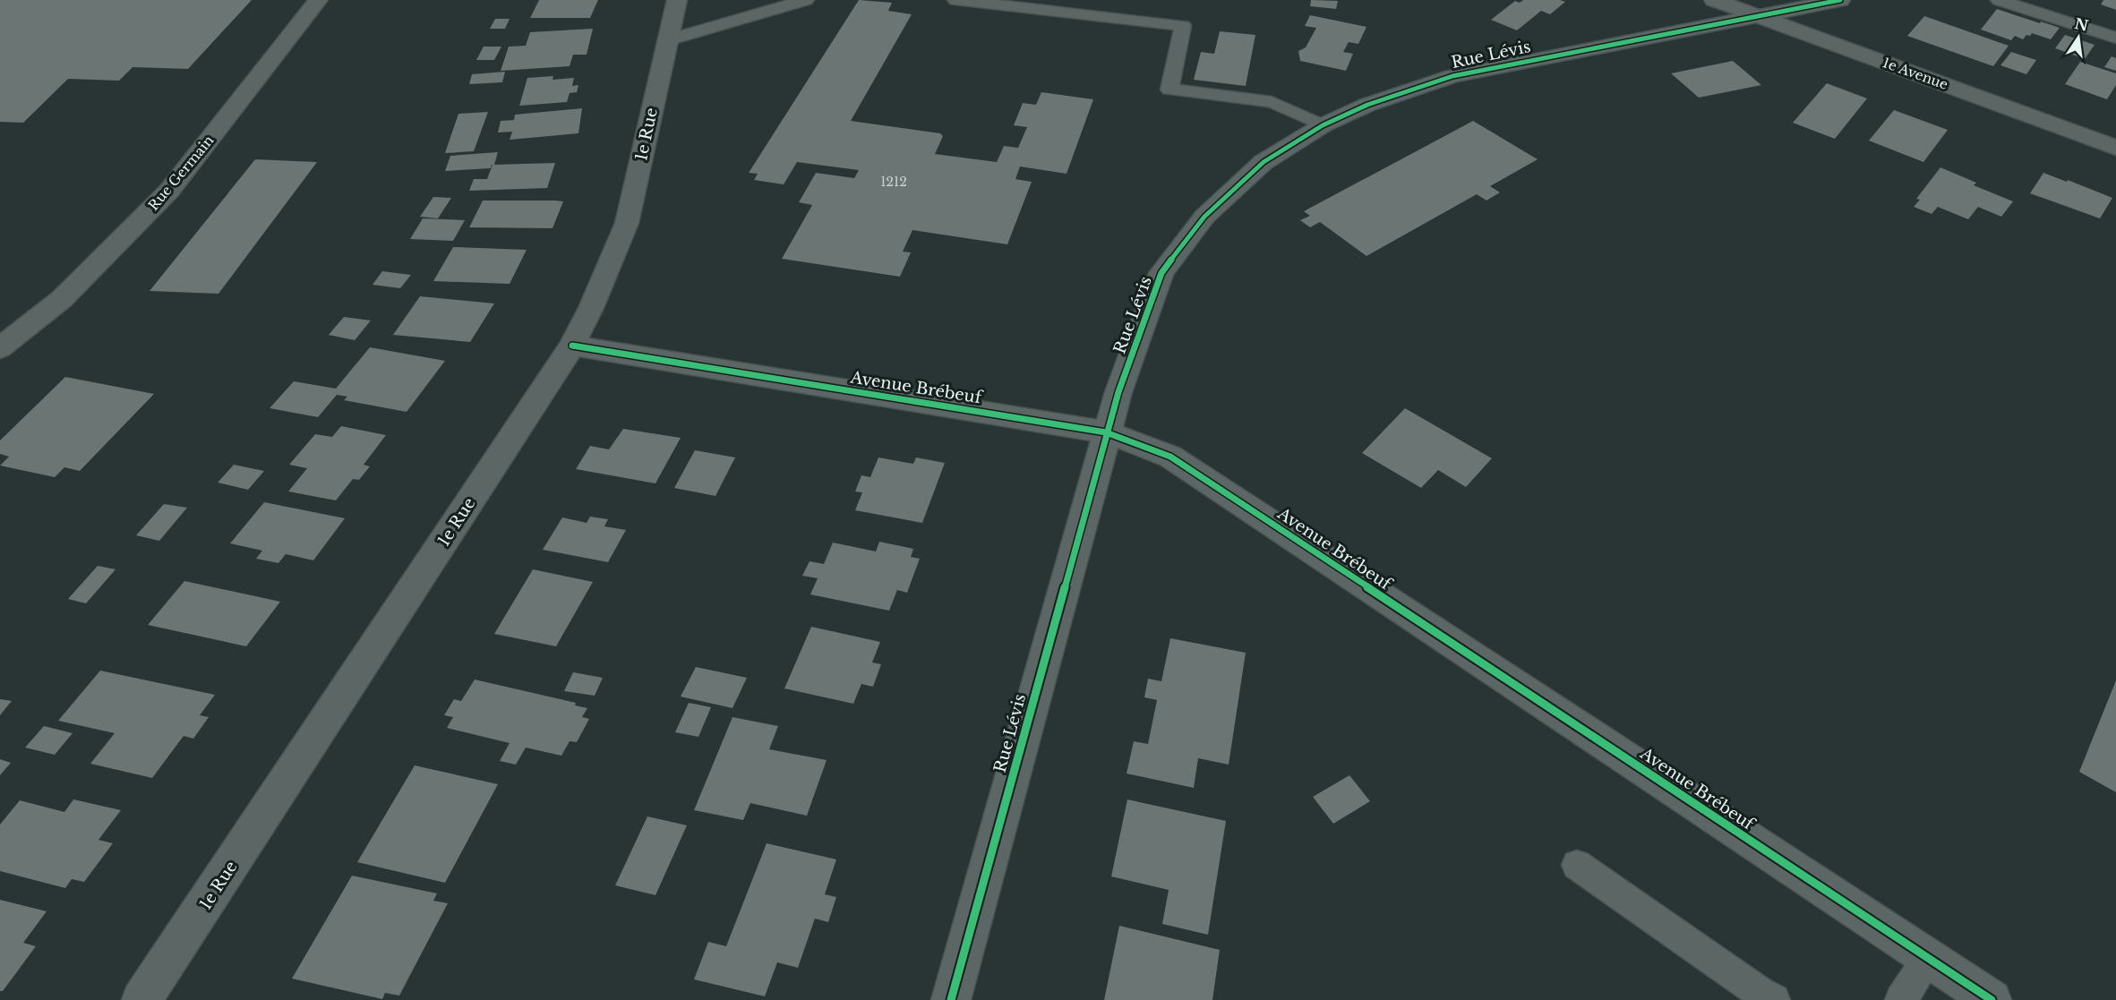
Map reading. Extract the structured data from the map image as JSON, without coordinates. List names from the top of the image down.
{
  "streets": {
    "street": [
      "Rue Lévis",
      "1e Avenue",
      "1e Rue",
      "Rue Germain",
      "Avenue Brébeuf"
    ]
  },
  "crossings": [
    ["Rue Lévis", "1e Avenue"],
    ["Rue Lévis", "Avenue Brébeuf"],
    ["1e Rue", "Avenue Brébeuf"]
  ],
  "house_numbers": ["1212"],
  "north": "top"
}
